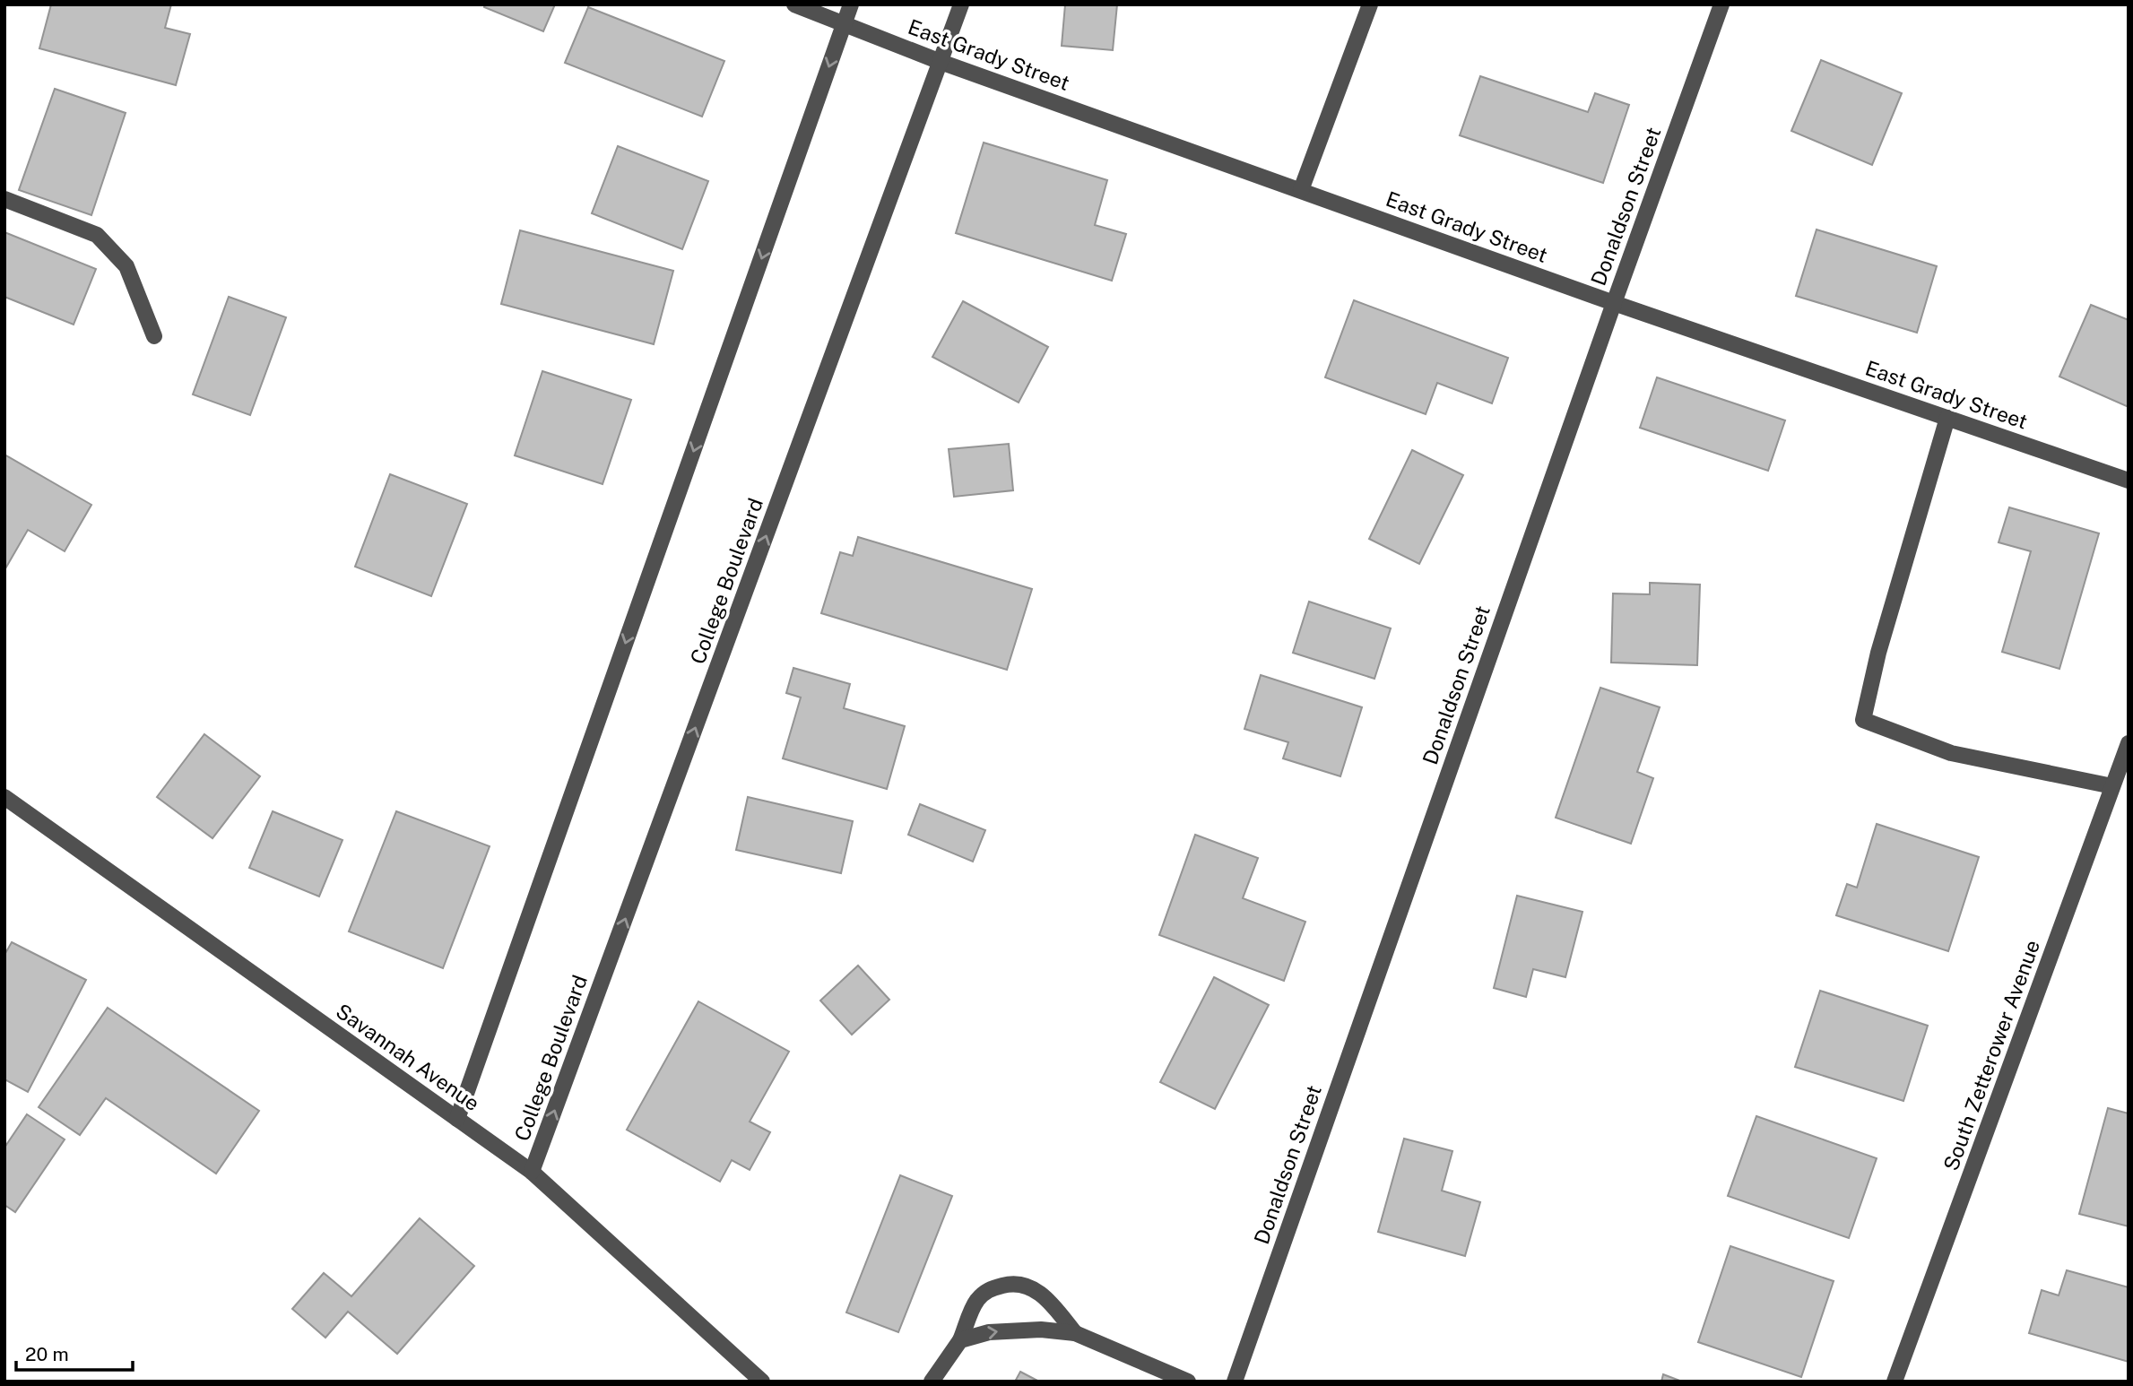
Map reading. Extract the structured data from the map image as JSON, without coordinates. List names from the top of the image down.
{
  "streets": {
    "street": [
      "East Grady Street",
      "Donaldson Street",
      "College Boulevard",
      "South Zetterower Avenue",
      "Savannah Avenue"
    ]
  },
  "crossings": [
    ["East Grady Street", "Donaldson Street"],
    ["East Grady Street", "College Boulevard"],
    ["College Boulevard", "Savannah Avenue"]
  ],
  "scale_bar": "20 m"
}
